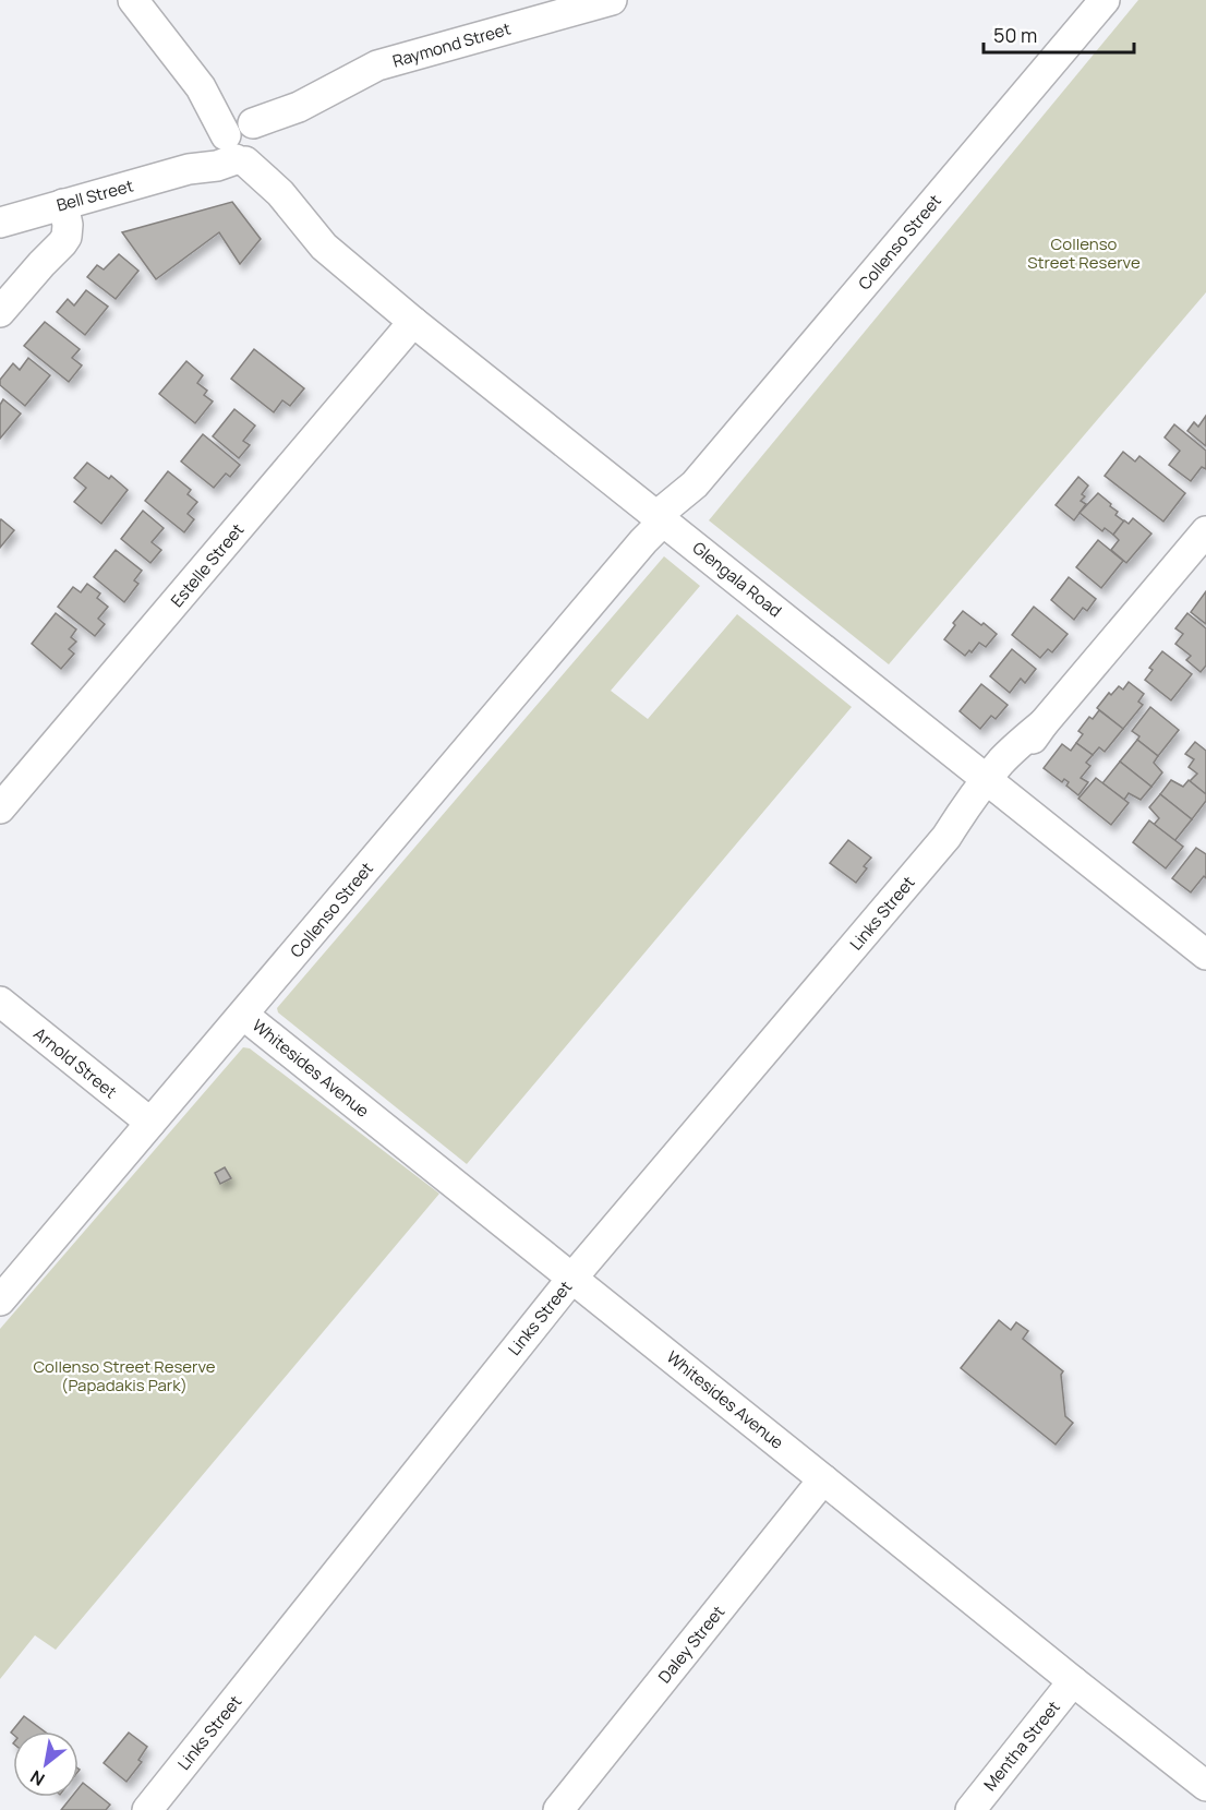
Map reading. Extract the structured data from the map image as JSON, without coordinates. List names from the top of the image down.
{
  "streets": {
    "street": [
      "Raymond Street",
      "Bell Street",
      "Collenso Street",
      "Estelle Street",
      "Glengala Road",
      "Links Street",
      "Arnold Street",
      "Whitesides Avenue",
      "Daley Street",
      "Mentha Street"
    ]
  },
  "crossings": [
    ["Raymond Street", "Bell Street"],
    ["Raymond Street", "Glengala Road"],
    ["Bell Street", "Glengala Road"],
    ["Collenso Street", "Glengala Road"],
    ["Collenso Street", "Arnold Street"],
    ["Collenso Street", "Whitesides Avenue"],
    ["Estelle Street", "Glengala Road"],
    ["Glengala Road", "Links Street"],
    ["Links Street", "Whitesides Avenue"],
    ["Whitesides Avenue", "Daley Street"],
    ["Whitesides Avenue", "Mentha Street"]
  ],
  "parks": ["Collenso Street Reserve", "Collenso Street Reserve (Papadakis Park)"],
  "scale_bar": "50 m",
  "north": "bottom left"
}
